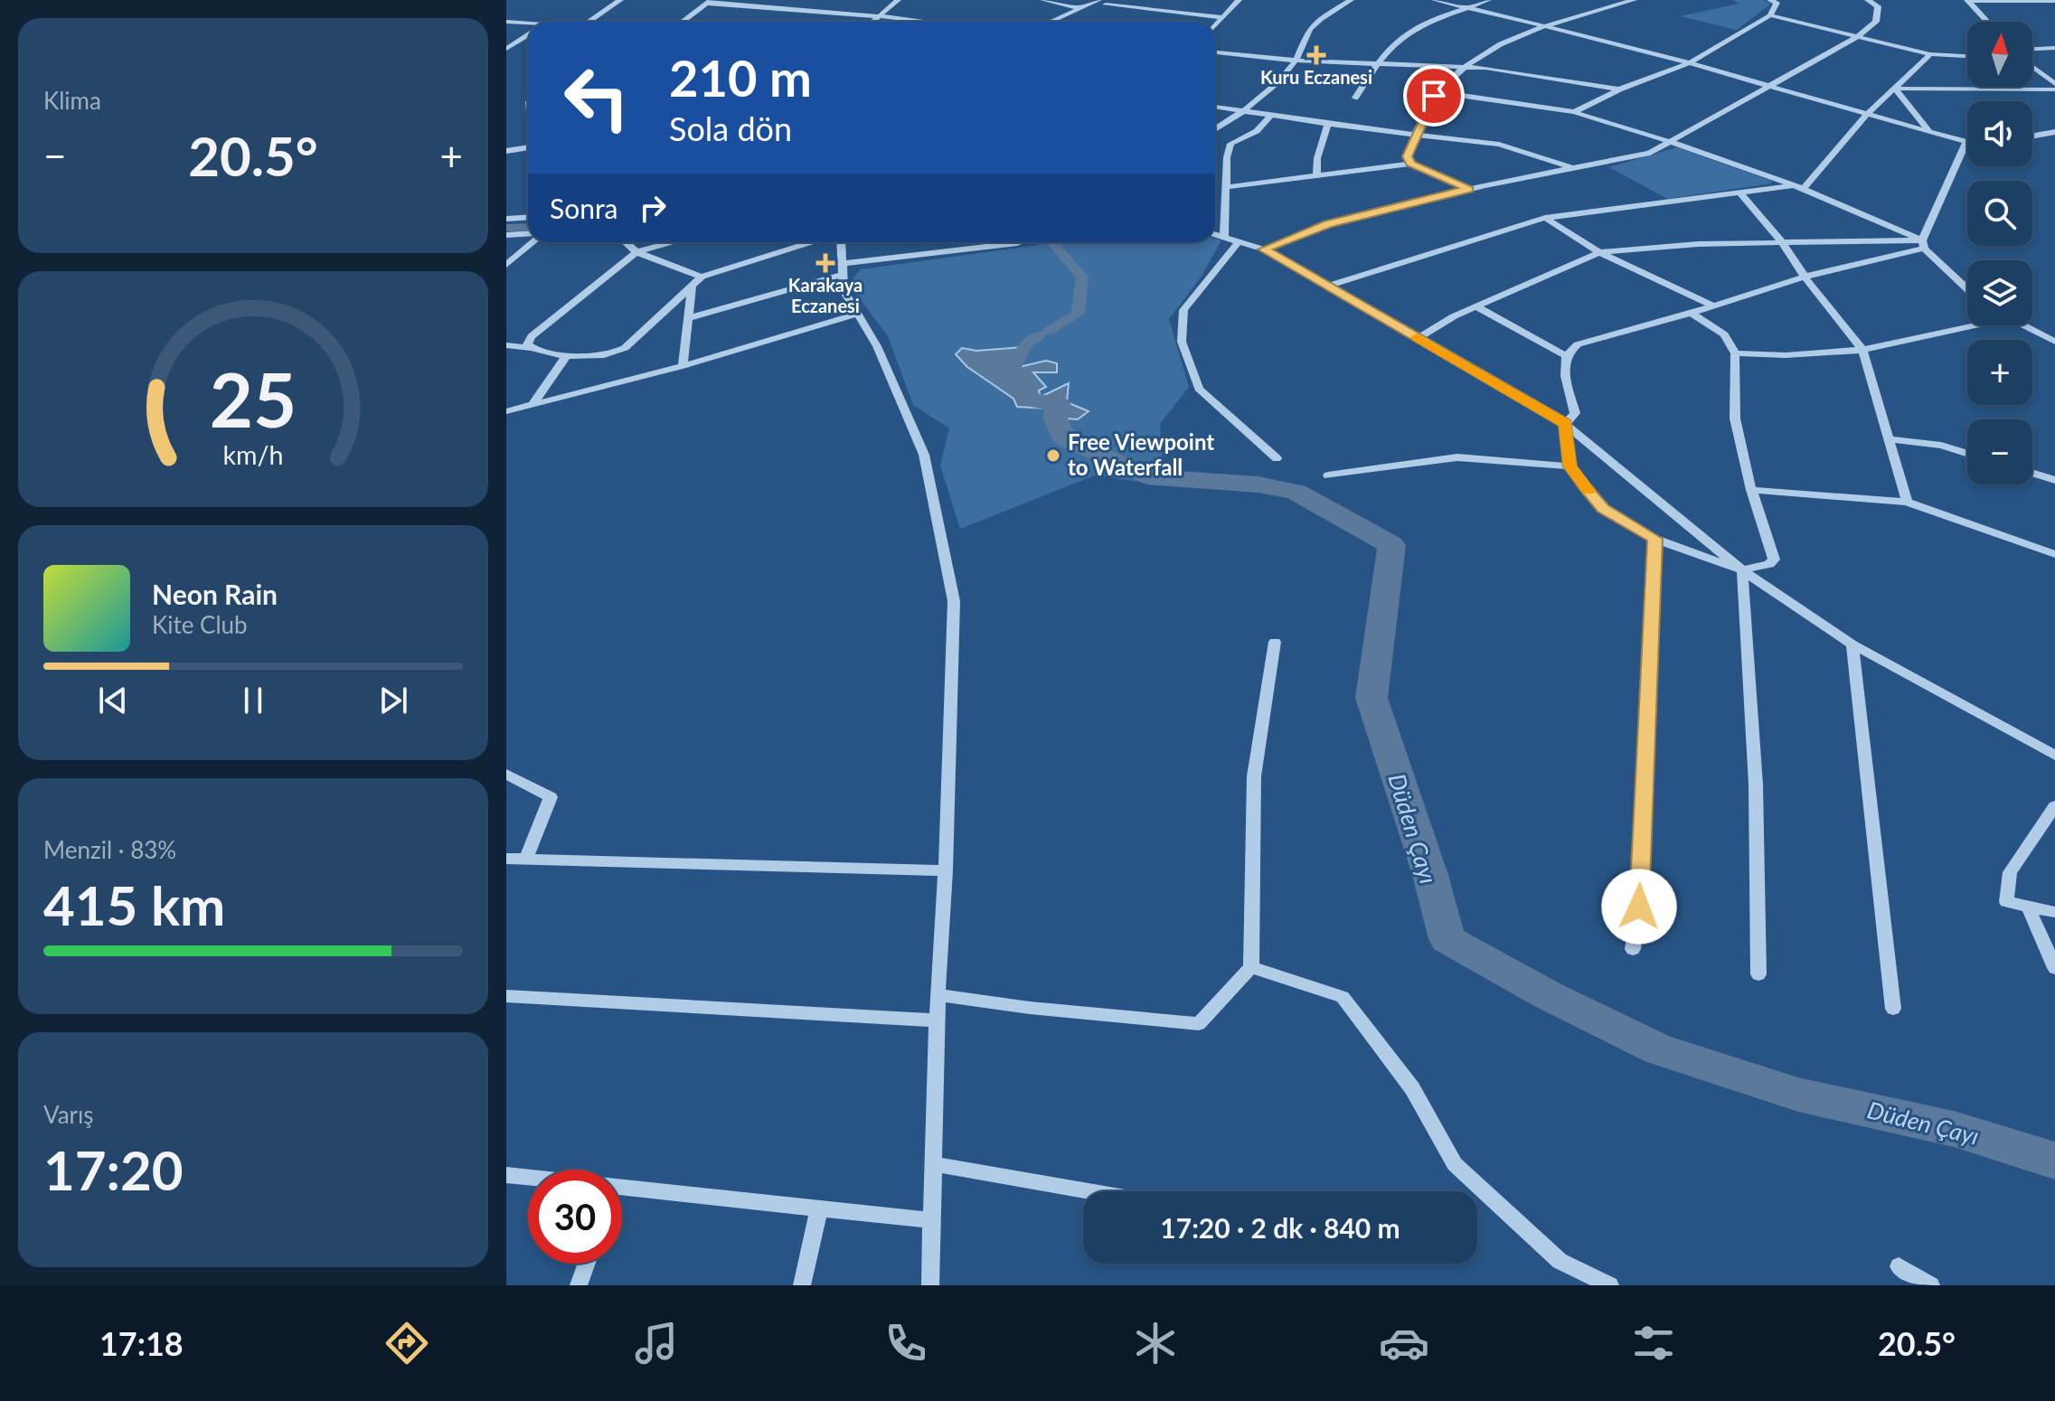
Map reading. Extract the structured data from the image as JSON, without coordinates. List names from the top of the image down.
{
  "water": ["Düden Çayı"],
  "places": {
    "health": ["Kuru Eczanesi", "Karakaya Eczanesi"],
    "other": ["Free Viewpoint to Waterfall"]
  },
  "north": "top",
  "page": {
    "tile": [
      "Klima",
      ["Menzil · 83%", "415 km"],
      ["Varış", "17:20"]
    ],
    "map_buttons": ["+", "−"],
    "turn": ["210 m", "Sola dön"],
    "heat": ["−", "20.5°", "+"],
    "then": "Sonra",
    "song": ["Neon Rain", "Kite Club"],
    "limit": "30",
    "trip": "17:20 · 2 dk · 840 m",
    "tabs": ["17:18", "20.5°"],
    "gauge": ["25", "km/h"]
  }
}
